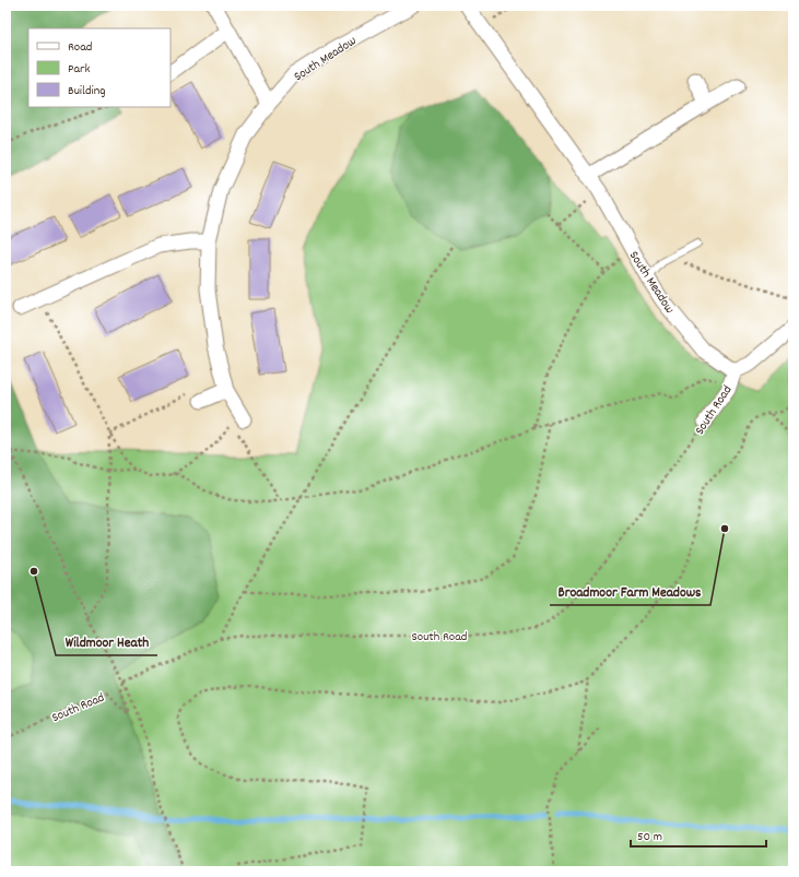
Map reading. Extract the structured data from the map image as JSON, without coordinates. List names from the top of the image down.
{
  "streets": {
    "street": ["South Meadow", "South Road"]
  },
  "crossings": [
    ["South Meadow", "South Road"]
  ],
  "places": ["Broadmoor Farm Meadows", "Wildmoor Heath"],
  "legend": ["Road", "Park", "Building"],
  "scale_bar": "50 m"
}
